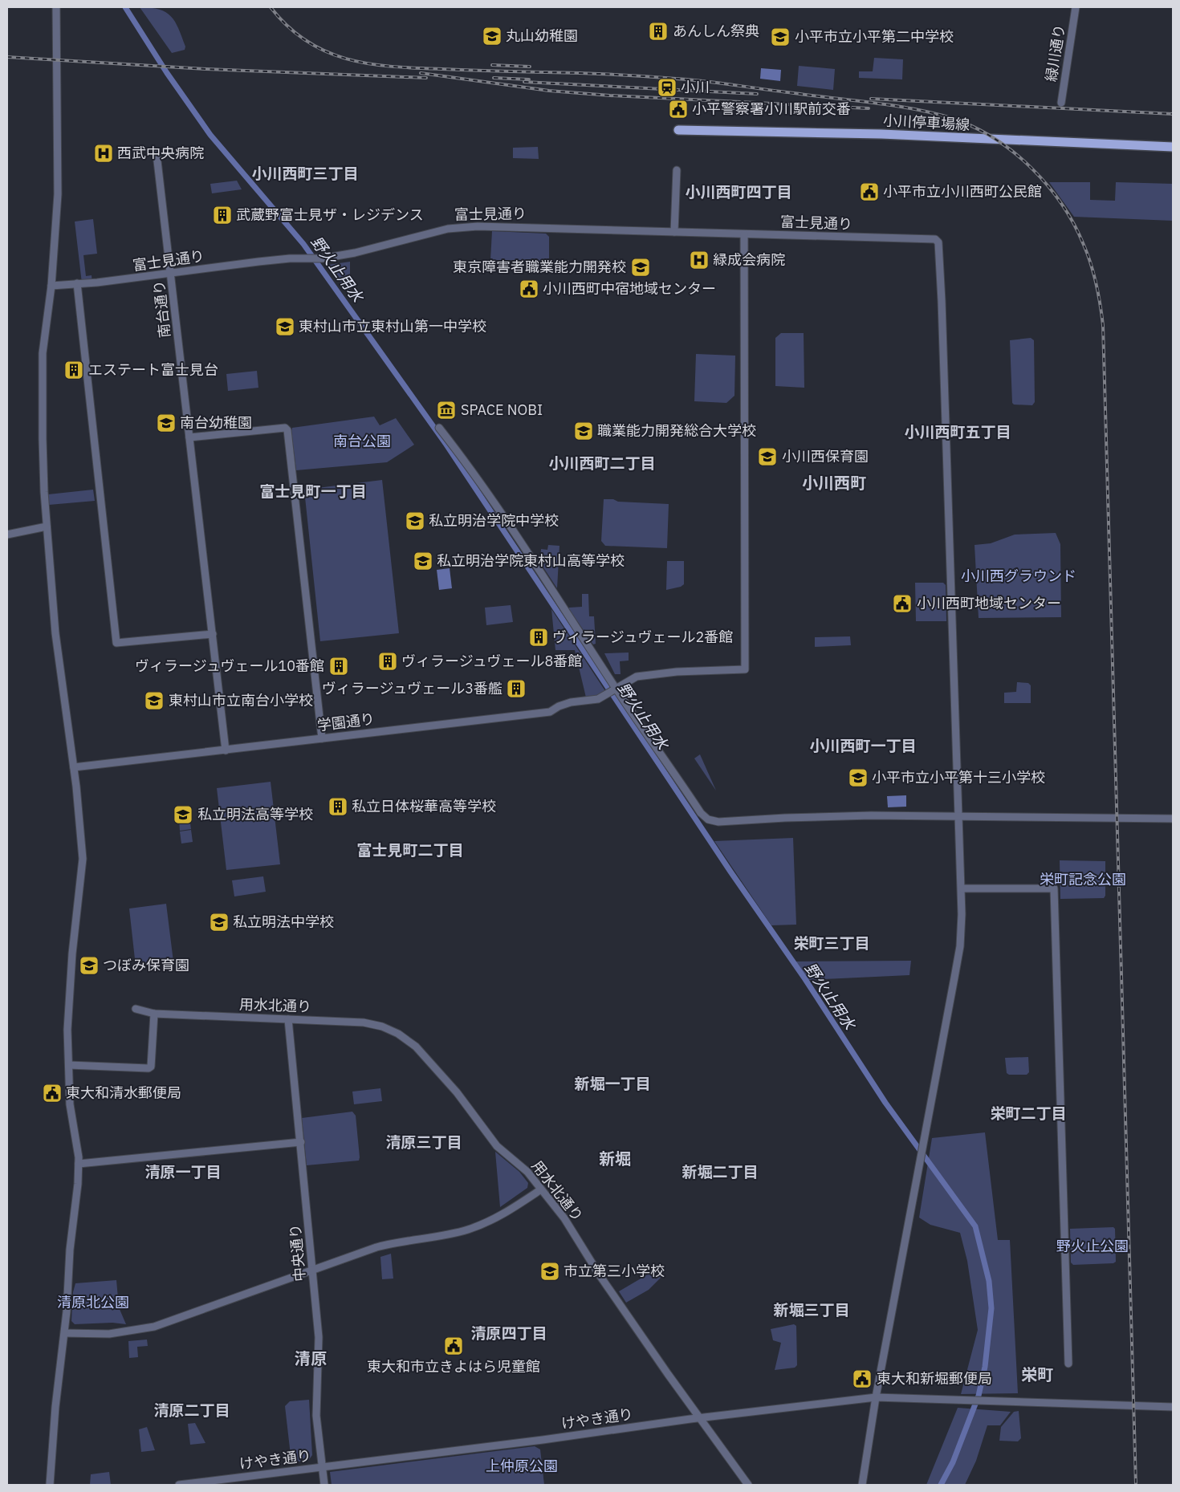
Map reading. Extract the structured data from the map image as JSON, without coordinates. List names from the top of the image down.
{
  "streets": {
    "main road": ["小川停車場線"],
    "street": [
      "緑川通り",
      "富士見通り",
      "南台通り",
      "学園通り",
      "用水北通り",
      "中央通り",
      "けやき通り"
    ]
  },
  "crossings": [
    ["富士見通り", "南台通り"],
    ["富士見通り", "学園通り"],
    ["南台通り", "学園通り"],
    ["用水北通り", "中央通り"],
    ["用水北通り", "けやき通り"],
    ["中央通り", "けやき通り"]
  ],
  "districts": [
    "小川西町三丁目",
    "小川西町四丁目",
    "小川西町五丁目",
    "小川西町二丁目",
    "小川西町",
    "富士見町一丁目",
    "小川西町一丁目",
    "富士見町二丁目",
    "栄町三丁目",
    "新堀一丁目",
    "栄町二丁目",
    "清原三丁目",
    "新堀",
    "清原一丁目",
    "新堀二丁目",
    "新堀三丁目",
    "清原四丁目",
    "清原",
    "栄町",
    "清原二丁目"
  ],
  "water": ["野火止用水"],
  "parks": [
    "南台公園",
    "小川西グラウンド",
    "栄町記念公園",
    "野火止公園",
    "清原北公園",
    "上仲原公園"
  ],
  "places": {
    "building": [
      "あんしん祭典",
      "武蔵野富士見ザ・レジデンス",
      "エステート富士見台",
      "ヴィラージュヴェール2番館",
      "ヴィラージュヴェール8番館",
      "ヴィラージュヴェール10番館",
      "ヴィラージュヴェール3番艦",
      "私立日体桜華高等学校"
    ],
    "school or university": [
      "丸山幼稚園",
      "小平市立小平第二中学校",
      "東京障害者職業能力開発校",
      "東村山市立東村山第一中学校",
      "南台幼稚園",
      "職業能力開発総合大学校",
      "小川西保育園",
      "私立明治学院中学校",
      "私立明治学院東村山高等学校",
      "東村山市立南台小学校",
      "小平市立小平第十三小学校",
      "私立明法高等学校",
      "私立明法中学校",
      "つぼみ保育園",
      "市立第三小学校"
    ],
    "station": ["小川"],
    "public building": [
      "小平警察署小川駅前交番",
      "小平市立小川西町公民館",
      "小川西町中宿地域センター",
      "小川西町地域センター",
      "東大和清水郵便局",
      "東大和市立きよはら児童館",
      "東大和新堀郵便局"
    ],
    "hospital": ["西武中央病院", "緑成会病院"],
    "museum": ["SPACE NOBI"]
  }
}
